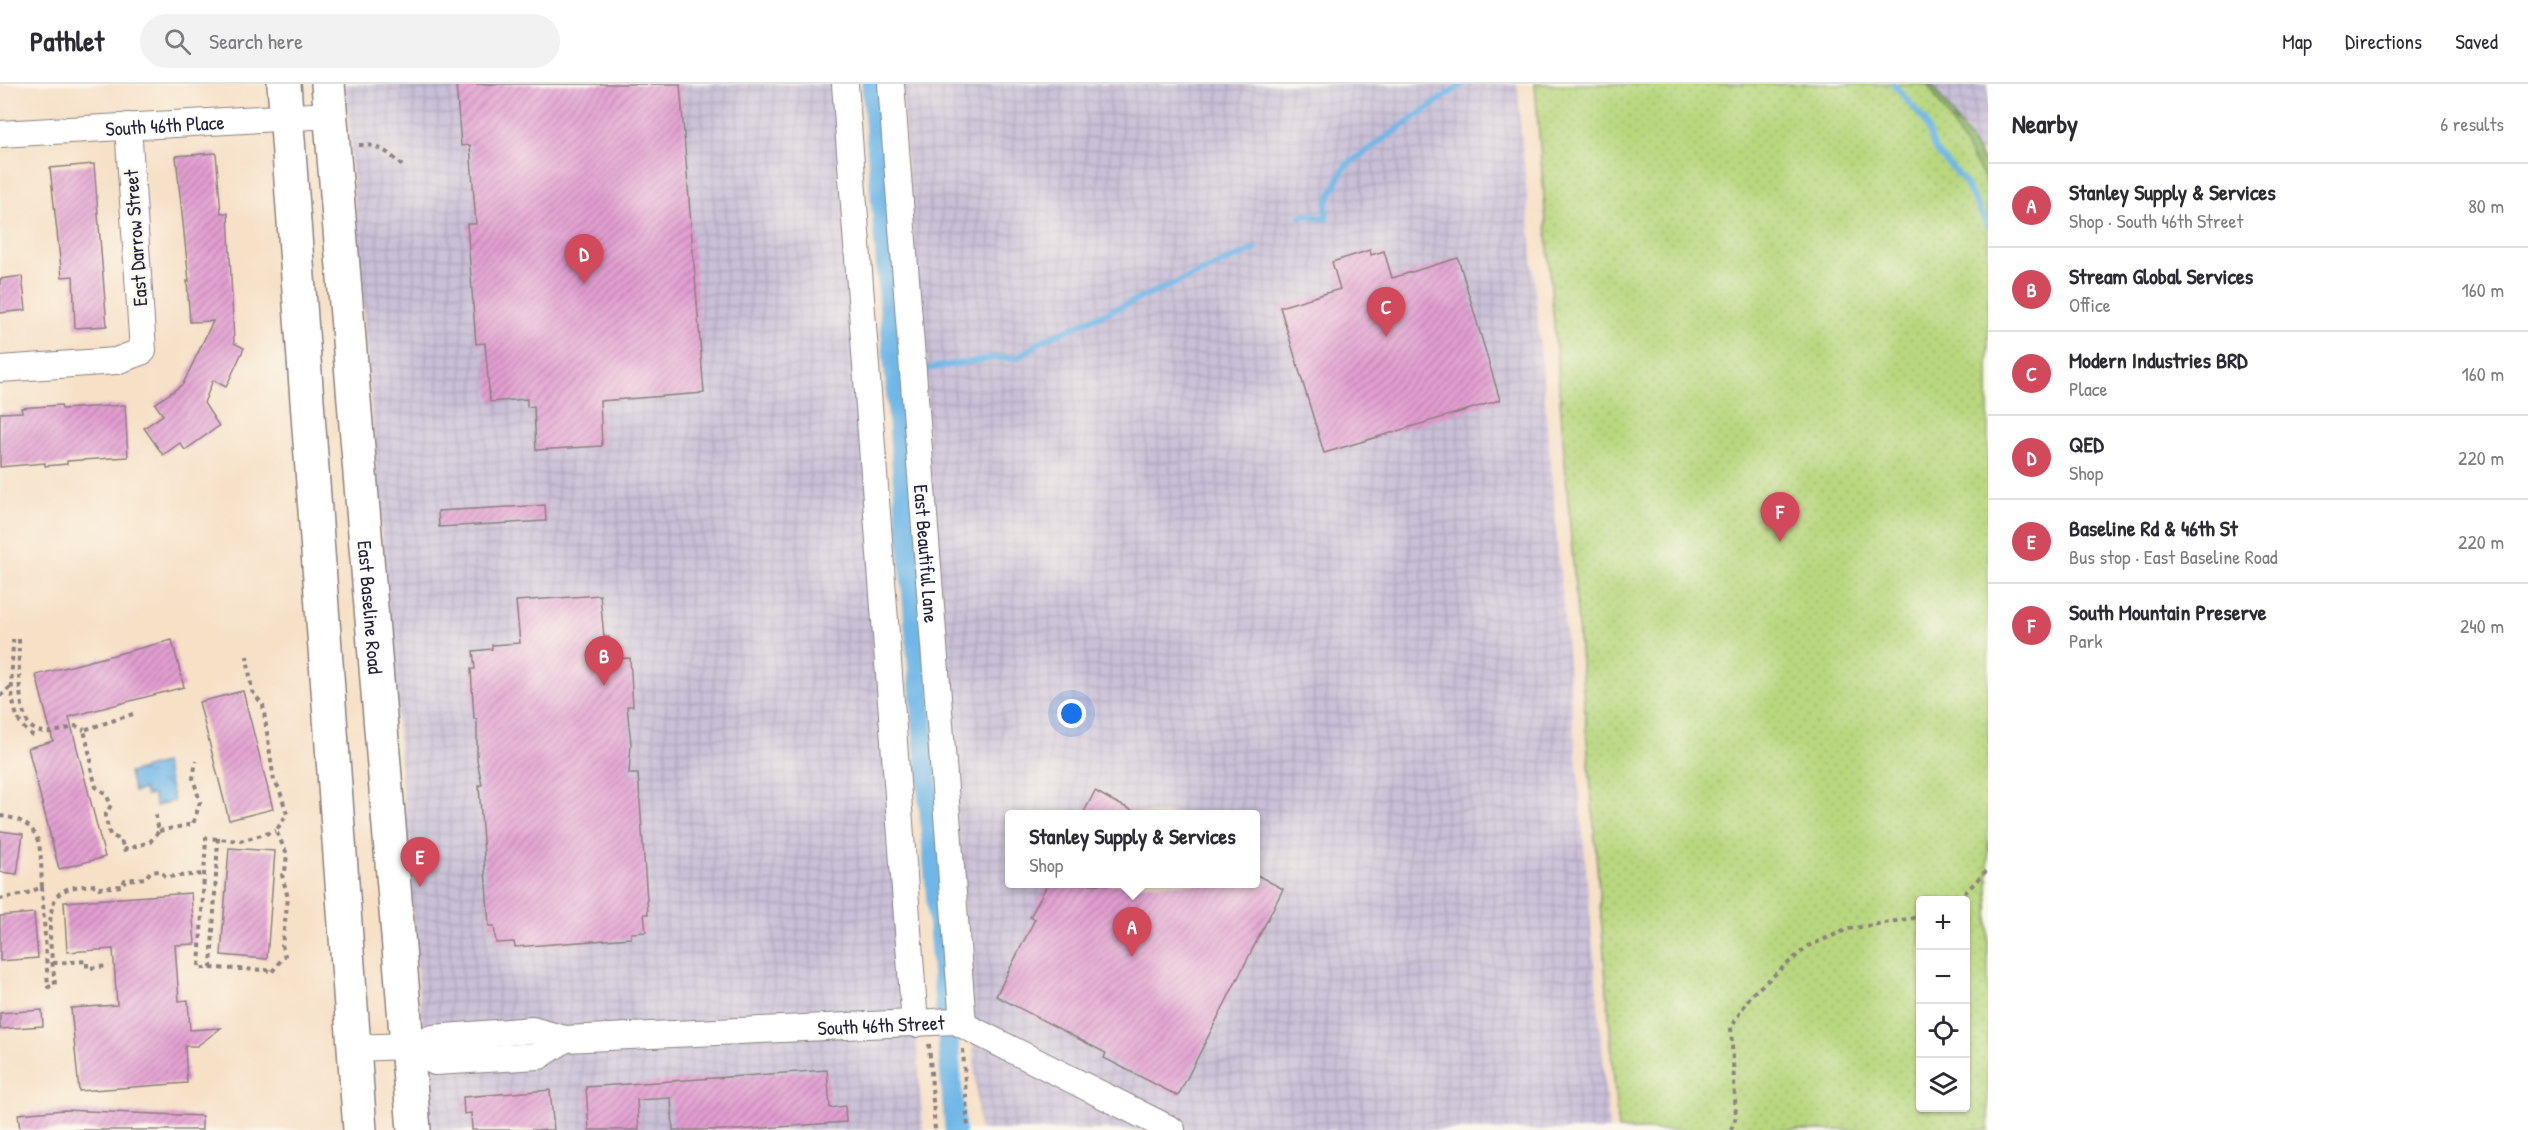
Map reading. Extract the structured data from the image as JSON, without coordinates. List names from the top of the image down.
{
  "streets": {
    "main road": ["East Baseline Road"],
    "street": [
      "South 46th Place",
      "East Darrow Street",
      "East Beautiful Lane",
      "South 46th Street"
    ]
  },
  "crossings": [
    ["South 46th Place", "East Darrow Street"],
    ["South 46th Place", "East Baseline Road"],
    ["East Beautiful Lane", "South 46th Street"],
    ["East Baseline Road", "South 46th Street"]
  ],
  "page": {
    "header": "Pathlet",
    "search": "Search here",
    "nav": ["Map", "Directions", "Saved"],
    "heading": ["Nearby", "6 results"],
    "list": [
      {
        "mark": "A",
        "name": "Stanley Supply & Services",
        "note": "Shop · South 46th Street",
        "value": "80 m"
      },
      {
        "mark": "B",
        "name": "Stream Global Services",
        "note": "Office",
        "value": "160 m"
      },
      {
        "mark": "C",
        "name": "Modern Industries BRD",
        "note": "Place",
        "value": "160 m"
      },
      {
        "mark": "D",
        "name": "QED",
        "note": "Shop",
        "value": "220 m"
      },
      {
        "mark": "E",
        "name": "Baseline Rd & 46th St",
        "note": "Bus stop · East Baseline Road",
        "value": "220 m"
      },
      {
        "mark": "F",
        "name": "South Mountain Preserve",
        "note": "Park",
        "value": "240 m"
      }
    ],
    "pins": [
      "D",
      "C",
      "F",
      "B",
      "E",
      "A"
    ],
    "popup": ["Stanley Supply & Services", "Shop"],
    "map_buttons": ["+", "−"]
  }
}
